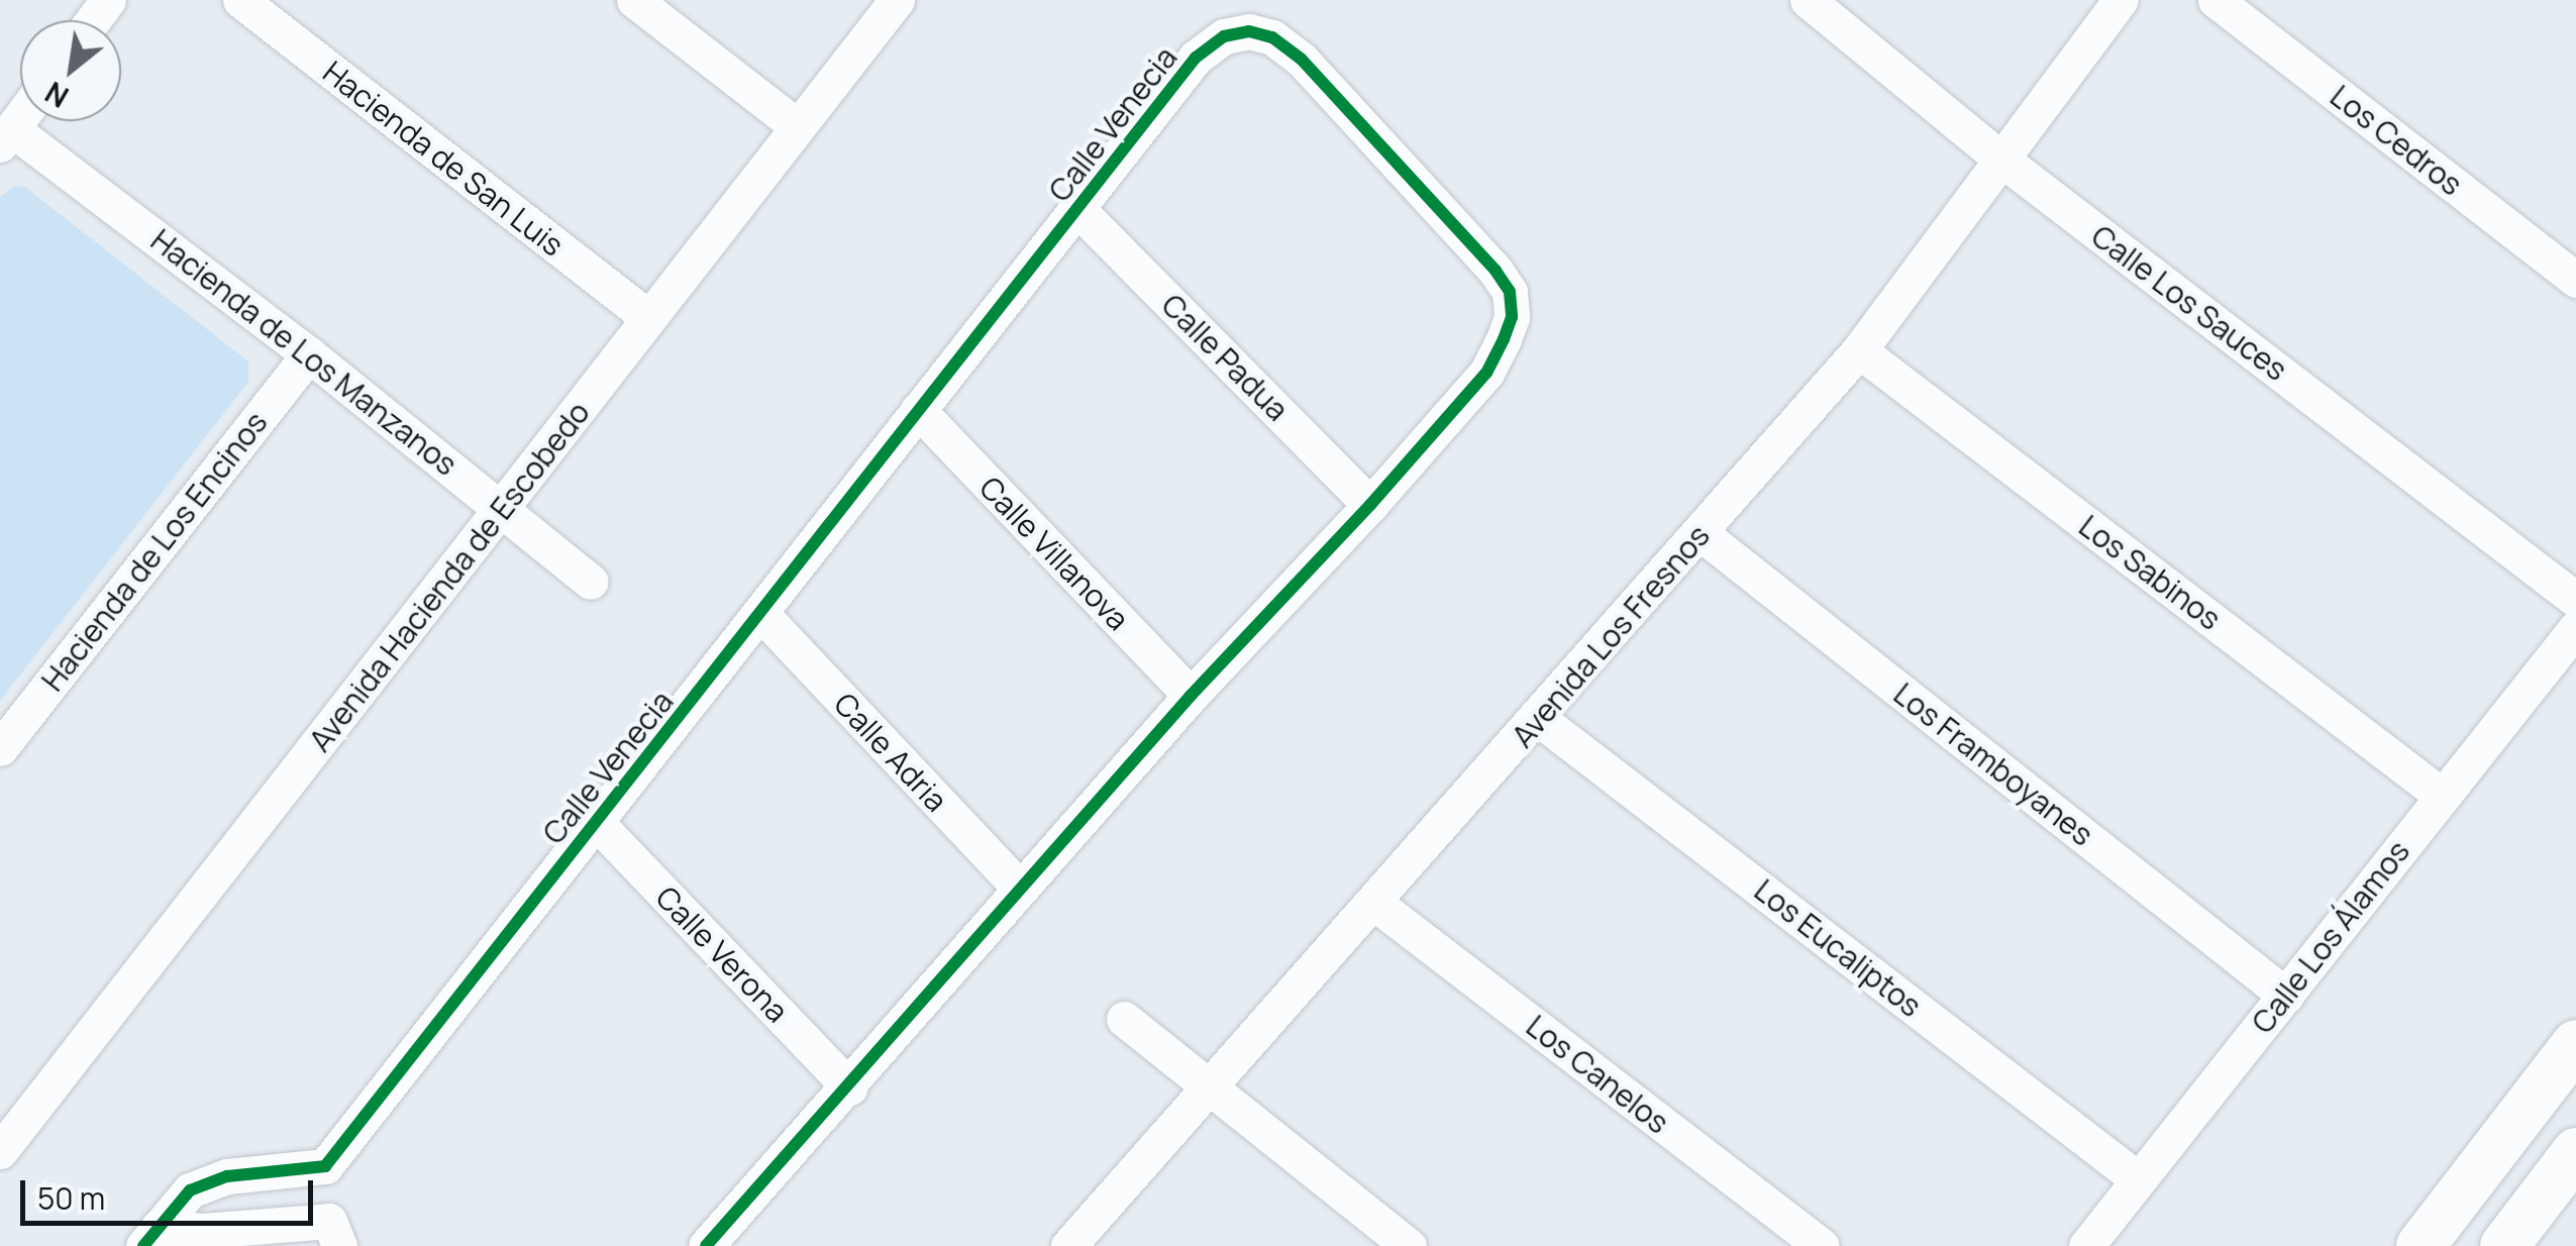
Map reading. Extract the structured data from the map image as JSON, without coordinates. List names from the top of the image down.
{
  "streets": {
    "street": [
      "Calle Venecia",
      "Los Cedros",
      "Hacienda de San Luis",
      "Calle Los Sauces",
      "Hacienda de Los Manzanos",
      "Calle Padua",
      "Hacienda de Los Encinos",
      "Calle Villanova",
      "Los Sabinos",
      "Avenida Hacienda de Escobedo",
      "Avenida Los Fresnos",
      "Calle Adria",
      "Los Framboyanes",
      "Calle Los Álamos",
      "Los Eucaliptos",
      "Calle Verona",
      "Los Canelos"
    ]
  },
  "crossings": [
    ["Calle Venecia", "Calle Padua"],
    ["Calle Venecia", "Calle Villanova"],
    ["Calle Venecia", "Calle Adria"],
    ["Calle Venecia", "Calle Verona"],
    ["Hacienda de San Luis", "Avenida Hacienda de Escobedo"],
    ["Calle Los Sauces", "Avenida Los Fresnos"],
    ["Hacienda de Los Manzanos", "Hacienda de Los Encinos"],
    ["Hacienda de Los Manzanos", "Avenida Hacienda de Escobedo"],
    ["Los Sabinos", "Avenida Los Fresnos"],
    ["Los Sabinos", "Calle Los Álamos"],
    ["Avenida Los Fresnos", "Los Framboyanes"],
    ["Avenida Los Fresnos", "Los Eucaliptos"],
    ["Avenida Los Fresnos", "Los Canelos"],
    ["Los Framboyanes", "Calle Los Álamos"],
    ["Calle Los Álamos", "Los Eucaliptos"]
  ],
  "scale_bar": "50 m",
  "north": "bottom left"
}
